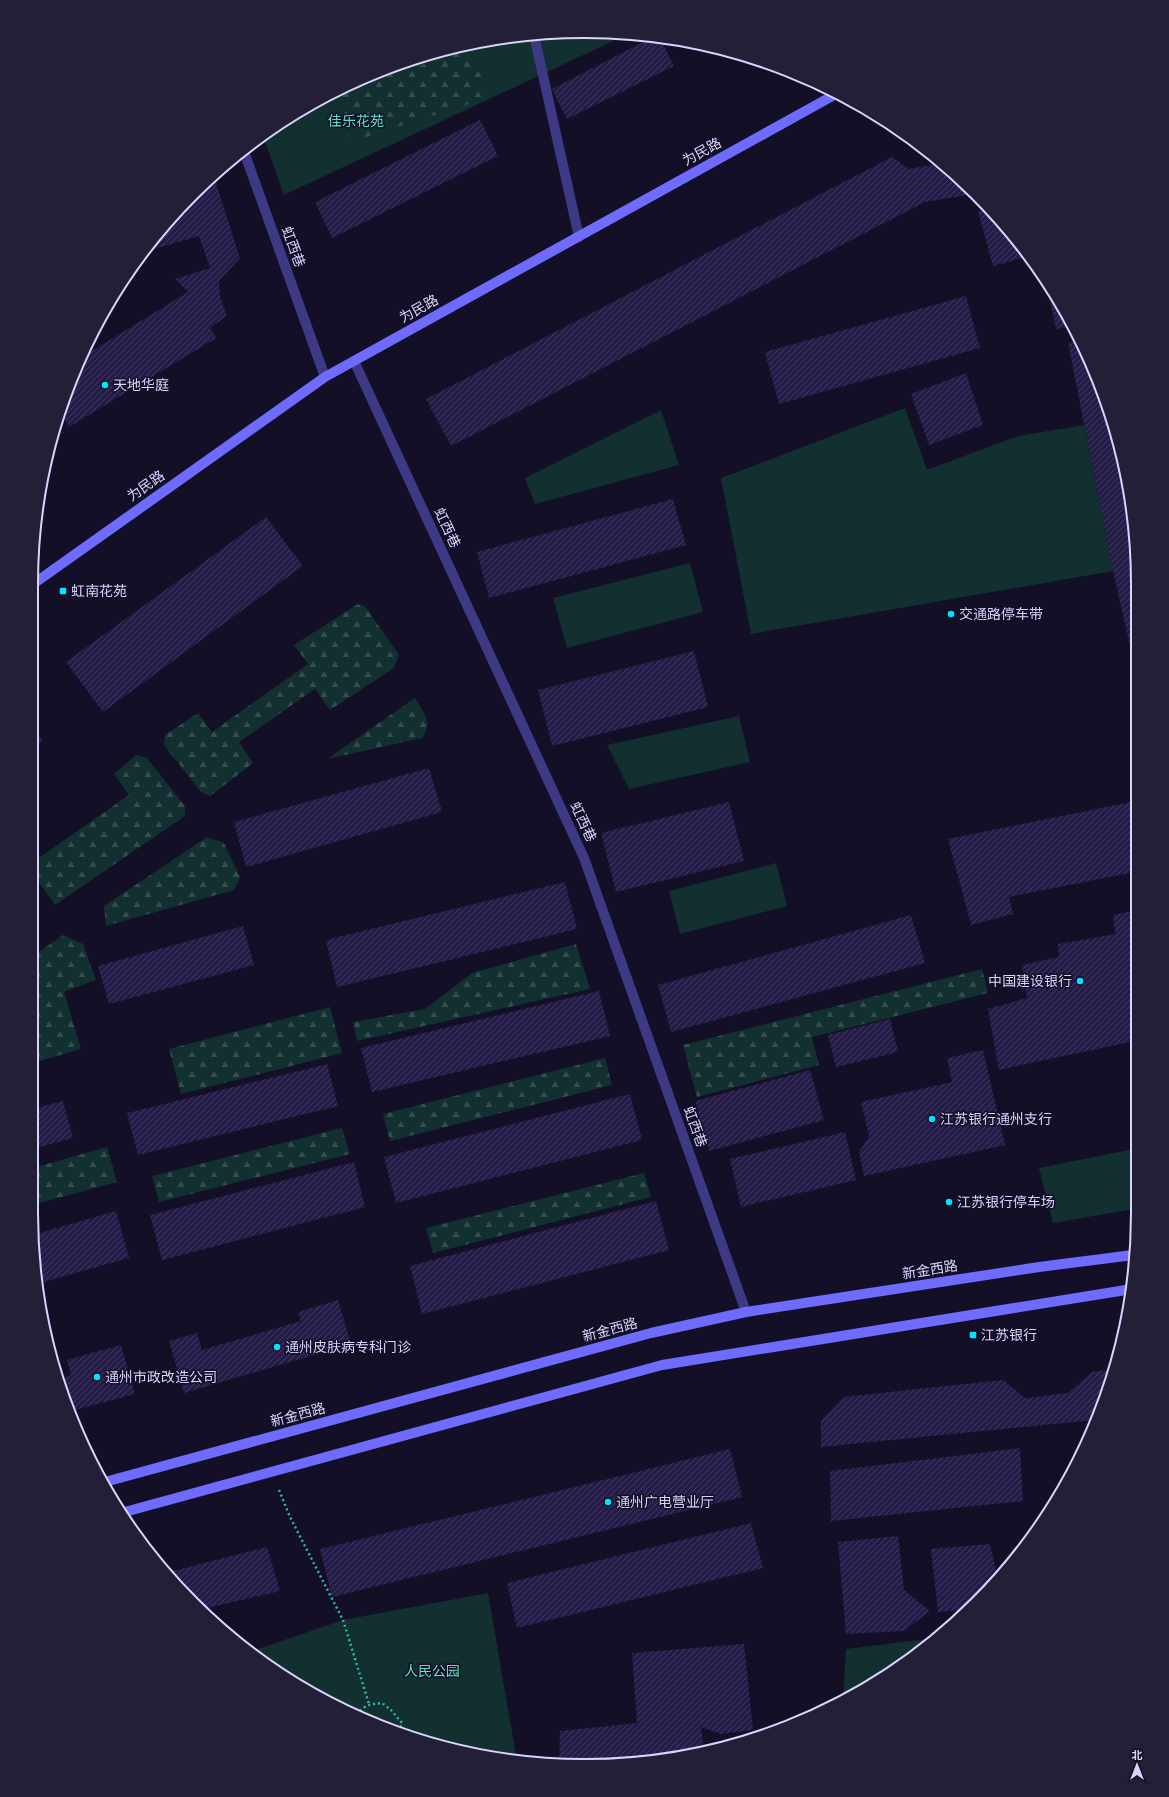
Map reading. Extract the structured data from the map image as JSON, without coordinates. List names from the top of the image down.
{
  "streets": {
    "main road": ["为民路", "新金西路"],
    "street": ["虹西巷"]
  },
  "crossings": [
    ["为民路", "虹西巷"],
    ["虹西巷", "新金西路"]
  ],
  "parks": ["佳乐花苑", "人民公园"],
  "places": {
    "other": [
      "天地华庭",
      "交通路停车带",
      "中国建设银行",
      "江苏银行通州支行",
      "江苏银行停车场",
      "通州皮肤病专科门诊",
      "通州市政改造公司",
      "通州广电营业厅"
    ],
    "transit": ["虹南花苑", "江苏银行"]
  },
  "north": "top"
}
